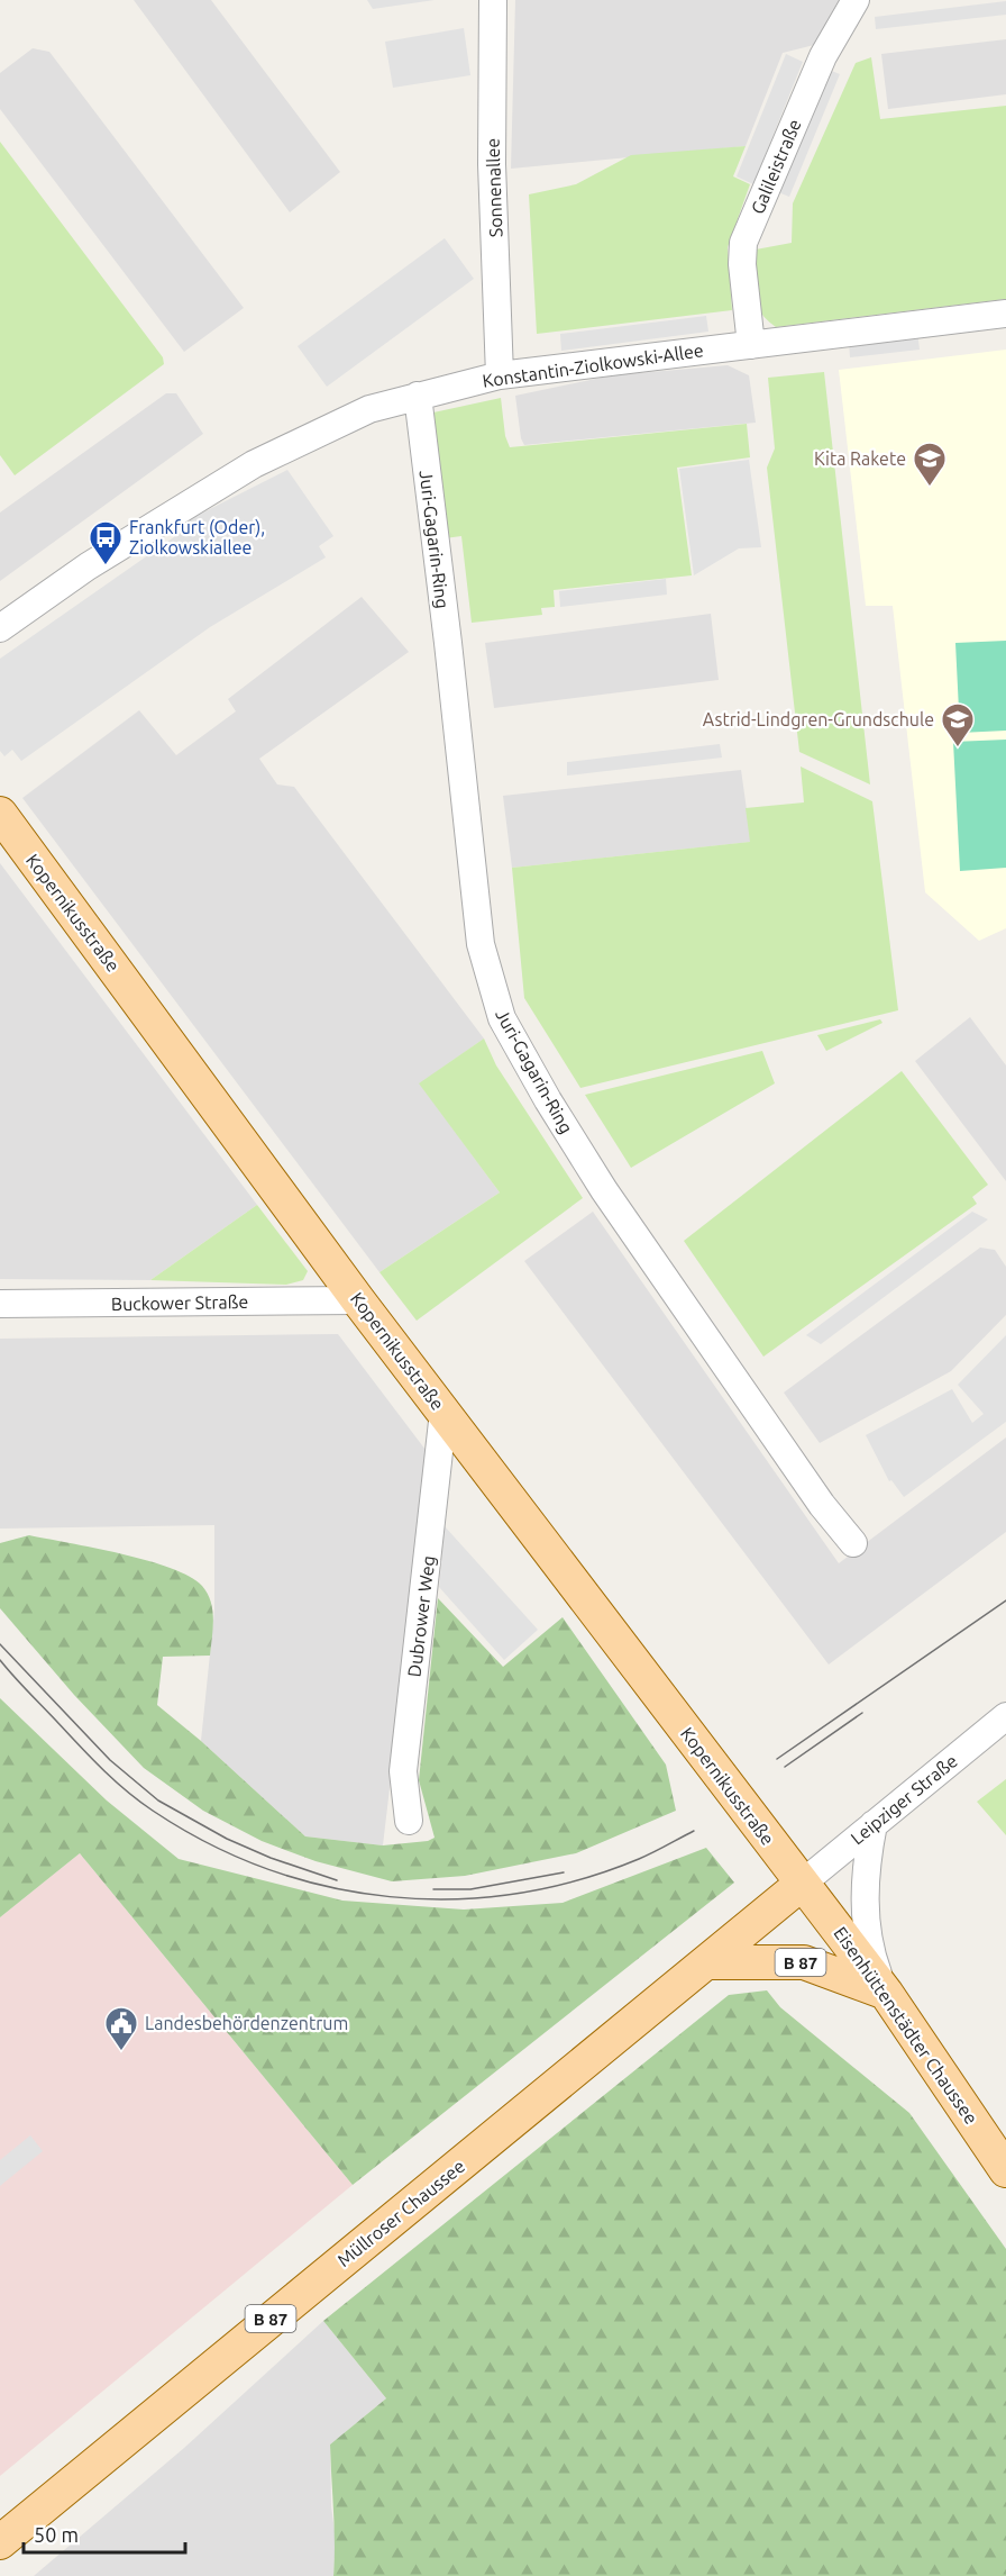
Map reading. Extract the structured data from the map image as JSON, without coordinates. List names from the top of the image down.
{
  "streets": {
    "main road": [
      "Kopernikusstraße",
      "B 87",
      "Eisenhüttenstädter Chaussee",
      "Müllroser Chaussee"
    ],
    "street": [
      "Galileistraße",
      "Sonnenallee",
      "Konstantin-Ziolkowski-Allee",
      "Juri-Gagarin-Ring",
      "Buckower Straße",
      "Dubrower Weg",
      "Leipziger Straße"
    ]
  },
  "crossings": [
    ["Galileistraße", "Konstantin-Ziolkowski-Allee"],
    ["Sonnenallee", "Konstantin-Ziolkowski-Allee"],
    ["Konstantin-Ziolkowski-Allee", "Juri-Gagarin-Ring"],
    ["Kopernikusstraße", "Buckower Straße"],
    ["Kopernikusstraße", "Dubrower Weg"],
    ["Kopernikusstraße", "Leipziger Straße"],
    ["Kopernikusstraße", "Eisenhüttenstädter Chaussee"],
    ["Kopernikusstraße", "Müllroser Chaussee"],
    ["Leipziger Straße", "Eisenhüttenstädter Chaussee"],
    ["Leipziger Straße", "Müllroser Chaussee"],
    ["B 87", "Eisenhüttenstädter Chaussee"],
    ["B 87", "Müllroser Chaussee"],
    ["Eisenhüttenstädter Chaussee", "Müllroser Chaussee"]
  ],
  "places": {
    "school or university": ["Kita Rakete", "Astrid-Lindgren-Grundschule"],
    "bus stop": ["Frankfurt (Oder), Ziolkowskiallee"],
    "public building": ["Landesbehördenzentrum"]
  },
  "scale_bar": "50 m"
}
